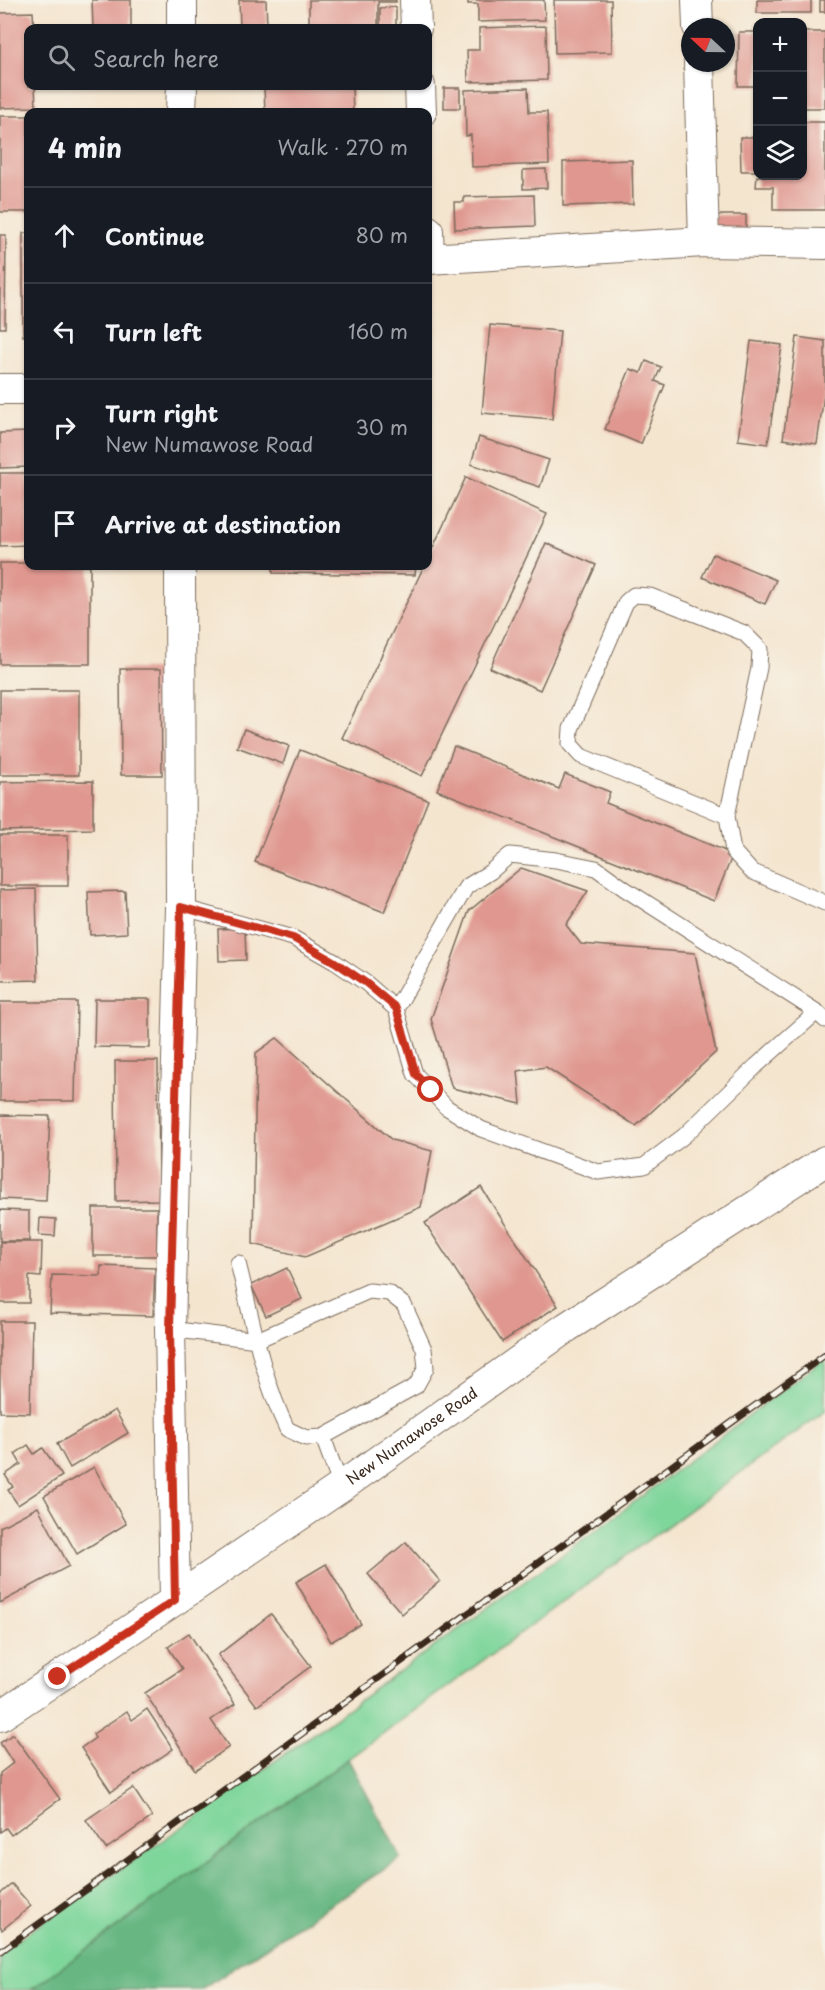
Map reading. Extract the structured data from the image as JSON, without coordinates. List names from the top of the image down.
{
  "streets": {
    "street": ["New Numawose Road"]
  },
  "north": "left",
  "page": {
    "map_buttons": ["+", "−"],
    "search": "Search here",
    "heading": ["4 min", "Walk · 270 m"],
    "list": [
      ["Continue", "80 m"],
      ["Turn left", "160 m"],
      ["Turn right", "New Numawose Road", "30 m"],
      "Arrive at destination"
    ]
  }
}
